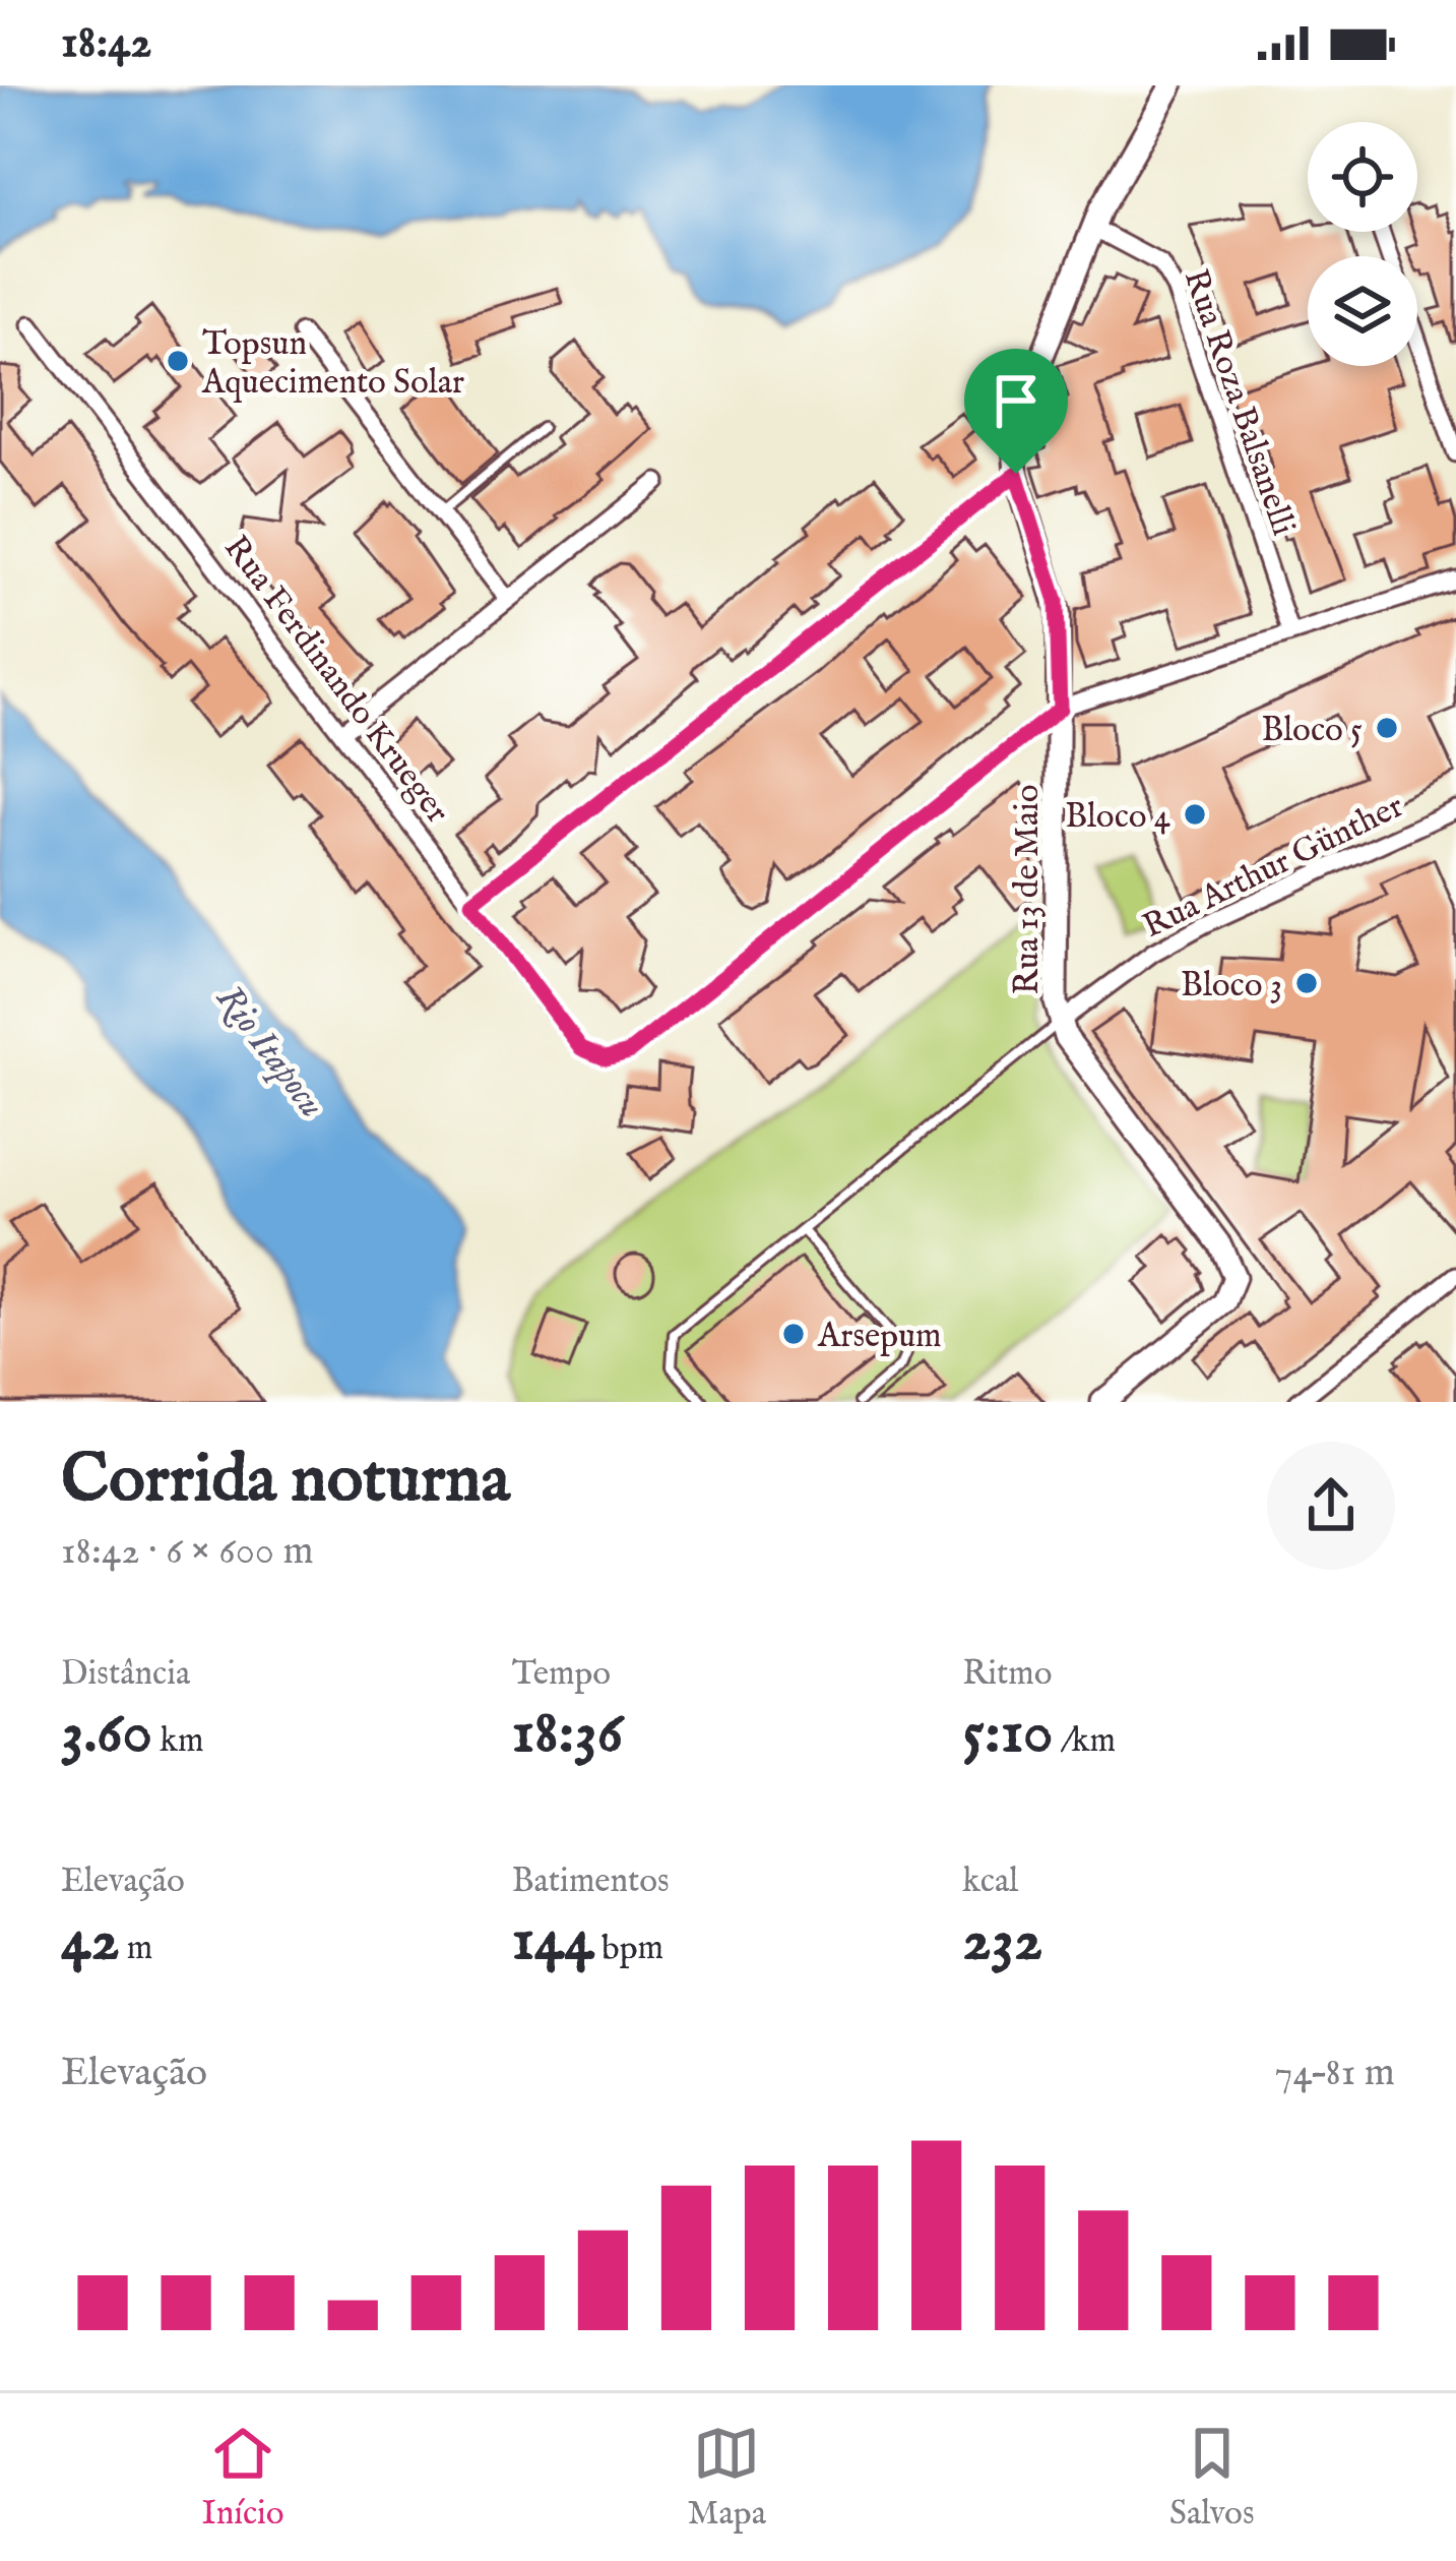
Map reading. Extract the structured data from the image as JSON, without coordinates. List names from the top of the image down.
{
  "streets": {
    "main road": ["Rua 13 de Maio"],
    "street": ["Rua Roza Balsanelli", "Rua Ferdinando Krueger", "Rua Arthur Günther"]
  },
  "crossings": [
    ["Rua Roza Balsanelli", "Rua 13 de Maio"],
    ["Rua Ferdinando Krueger", "Rua 13 de Maio"],
    ["Rua Arthur Günther", "Rua 13 de Maio"]
  ],
  "water": ["Rio Itapocu"],
  "places": [
    "Topsun Aquecimento Solar",
    "Bloco 5",
    "Bloco 4",
    "Bloco 3",
    "Arsepum"
  ],
  "page": {
    "status": "18:42",
    "heading": ["Corrida noturna", "18:42 · 6 × 600 m"],
    "stats": [
      ["Distância", "3.60 km"],
      ["Tempo", "18:36"],
      ["Ritmo", "5:10 /km"],
      ["Elevação", "42 m"],
      ["Batimentos", "144 bpm"],
      ["kcal", "232"]
    ],
    "chart": ["Elevação", "74–81 m"],
    "tabs": ["Início", "Mapa", "Salvos"]
  }
}
